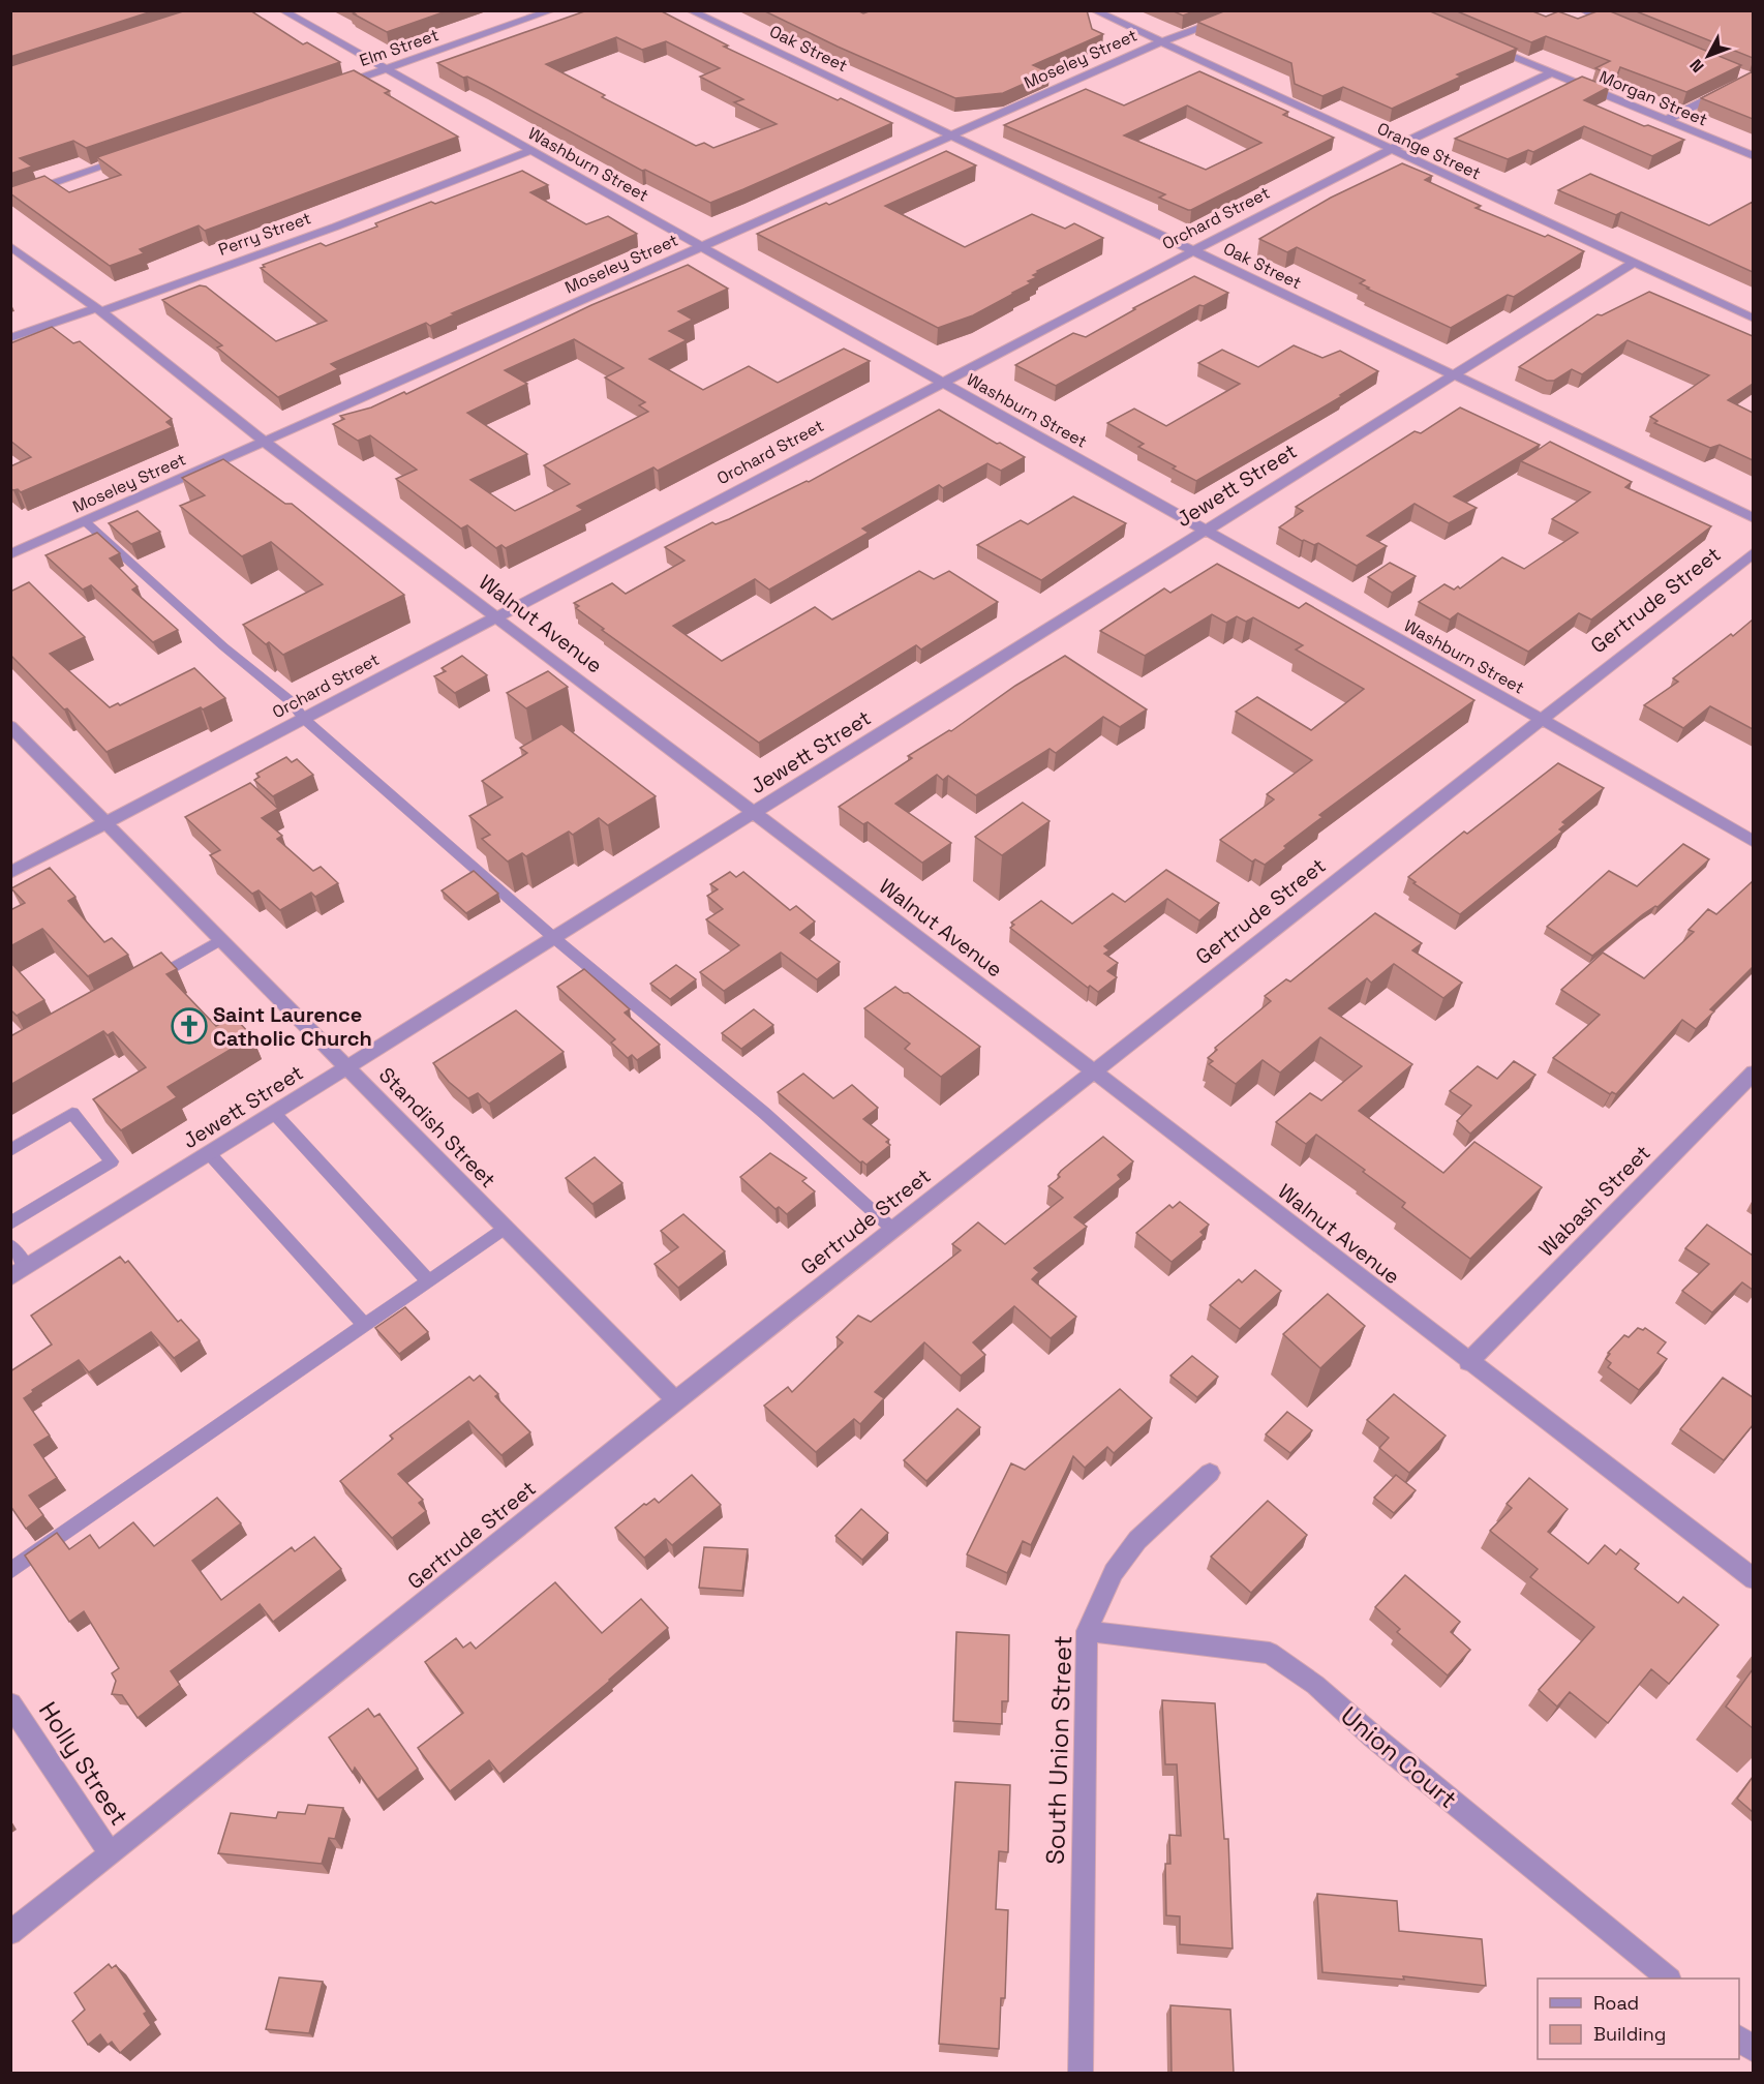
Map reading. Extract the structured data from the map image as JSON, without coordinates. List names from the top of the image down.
{
  "streets": {
    "street": [
      "Elm Street",
      "Oak Street",
      "Moseley Street",
      "Morgan Street",
      "Orange Street",
      "Washburn Street",
      "Orchard Street",
      "Perry Street",
      "Jewett Street",
      "Gertrude Street",
      "Walnut Avenue",
      "Standish Street",
      "Wabash Street",
      "South Union Street",
      "Union Court",
      "Holly Street"
    ]
  },
  "crossings": [
    ["Elm Street", "Washburn Street"],
    ["Oak Street", "Moseley Street"],
    ["Oak Street", "Orchard Street"],
    ["Oak Street", "Jewett Street"],
    ["Moseley Street", "Orange Street"],
    ["Moseley Street", "Washburn Street"],
    ["Moseley Street", "Walnut Avenue"],
    ["Morgan Street", "Orchard Street"],
    ["Orange Street", "Orchard Street"],
    ["Orange Street", "Jewett Street"],
    ["Washburn Street", "Orchard Street"],
    ["Washburn Street", "Perry Street"],
    ["Washburn Street", "Jewett Street"],
    ["Washburn Street", "Gertrude Street"],
    ["Orchard Street", "Walnut Avenue"],
    ["Orchard Street", "Standish Street"],
    ["Perry Street", "Walnut Avenue"],
    ["Jewett Street", "Walnut Avenue"],
    ["Jewett Street", "Standish Street"],
    ["Gertrude Street", "Walnut Avenue"],
    ["Gertrude Street", "Standish Street"],
    ["Gertrude Street", "Holly Street"],
    ["Walnut Avenue", "Wabash Street"],
    ["South Union Street", "Union Court"]
  ],
  "places": {
    "church": ["Saint Laurence Catholic Church"]
  },
  "legend": ["Road", "Building"],
  "north": "bottom left"
}
